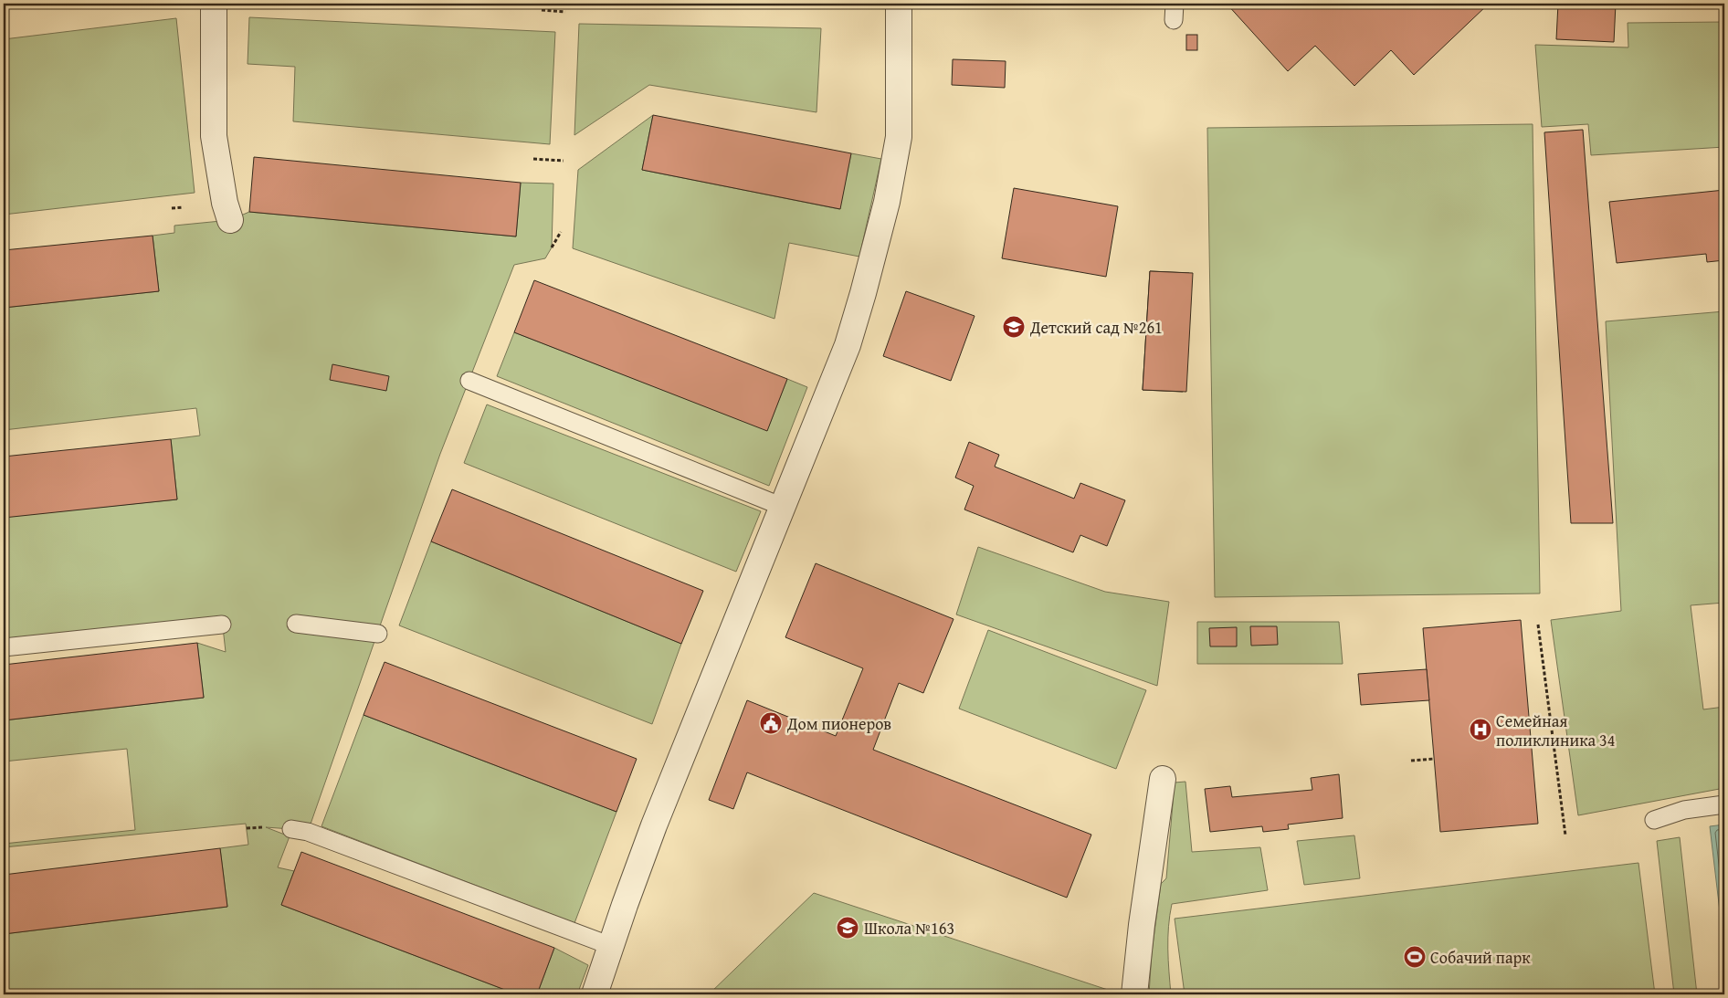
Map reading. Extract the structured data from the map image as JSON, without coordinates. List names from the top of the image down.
{
  "places": {
    "school or university": ["Детский сад №261", "Школа №163"],
    "public building": ["Дом пионеров"],
    "hospital": ["Семейная поликлиника 34"],
    "sports": ["Собачий парк"]
  }
}
